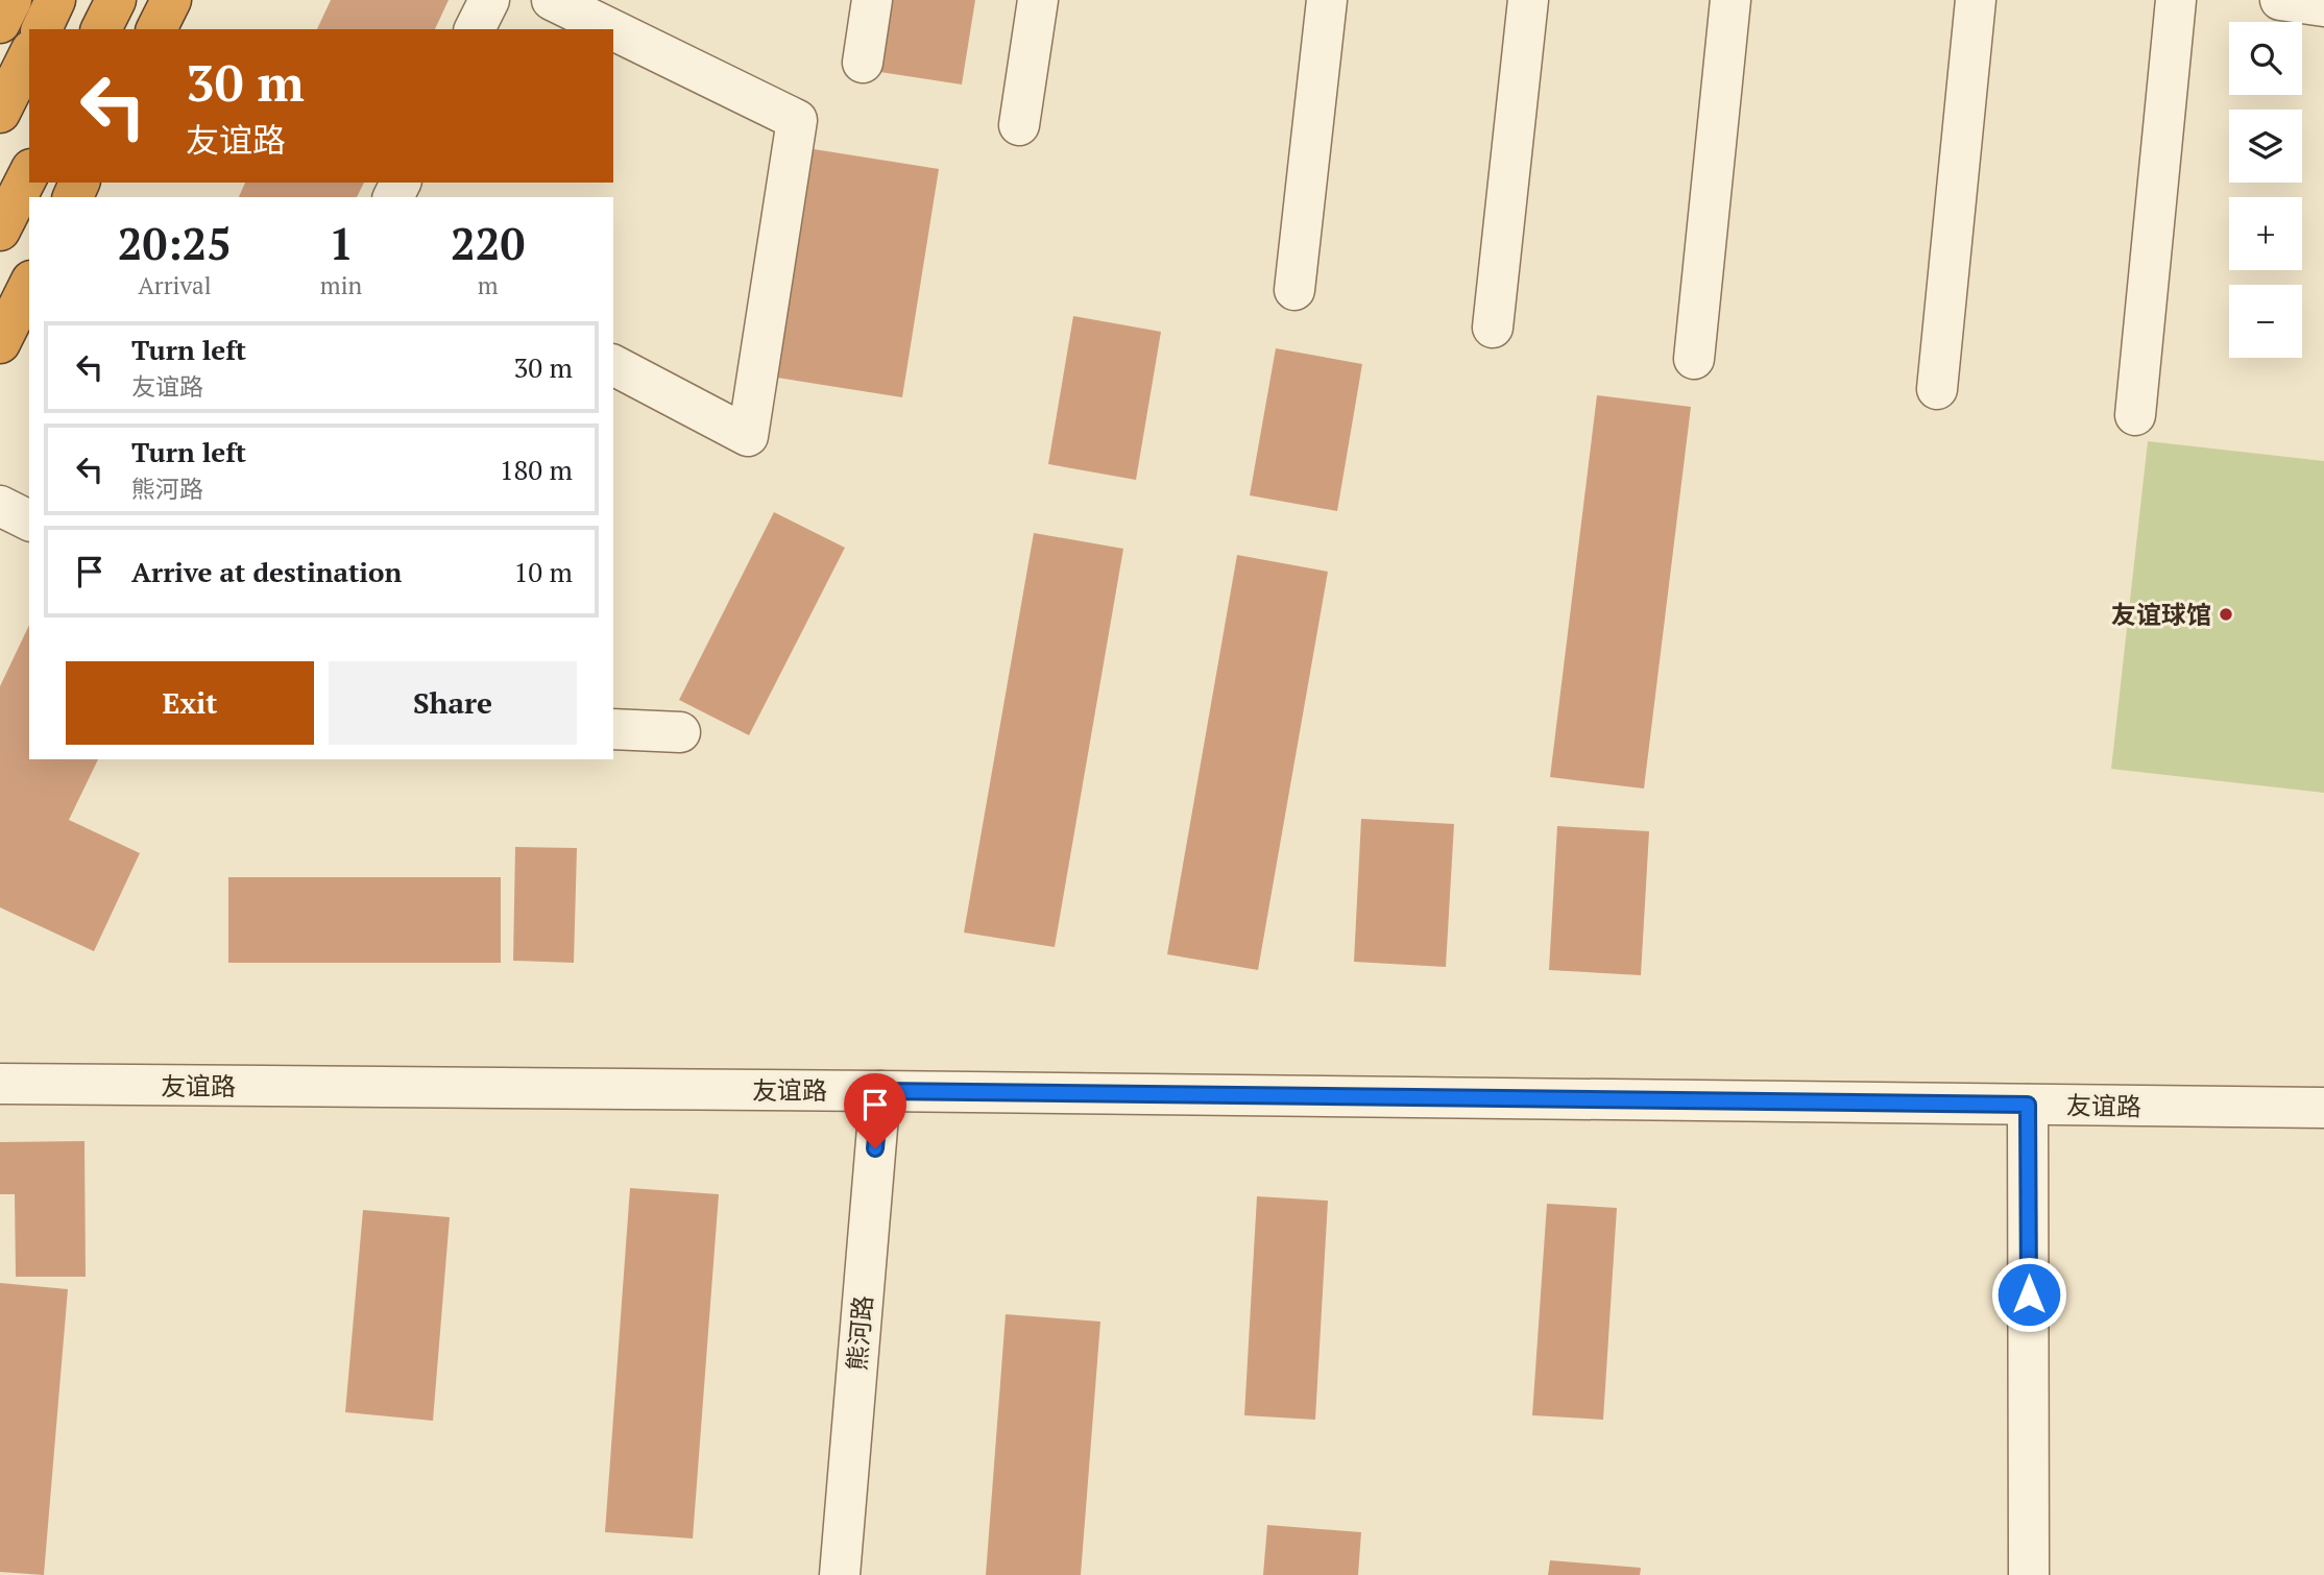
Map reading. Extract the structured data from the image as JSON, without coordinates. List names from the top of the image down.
{
  "streets": {
    "street": ["友谊路", "熊河路"]
  },
  "crossings": [
    ["友谊路", "熊河路"]
  ],
  "places": ["友谊球馆"],
  "page": {
    "map_buttons": ["+", "−"],
    "turn": ["30 m", "友谊路"],
    "eta": [
      "20:25",
      "Arrival",
      "1",
      "min",
      "220",
      "m"
    ],
    "list": [
      {
        "name": "Turn left",
        "note": "友谊路",
        "value": "30 m"
      },
      {
        "name": "Turn left",
        "note": "熊河路",
        "value": "180 m"
      },
      {
        "name": "Arrive at destination",
        "value": "10 m"
      }
    ],
    "buttons": ["Exit", "Share"]
  }
}
